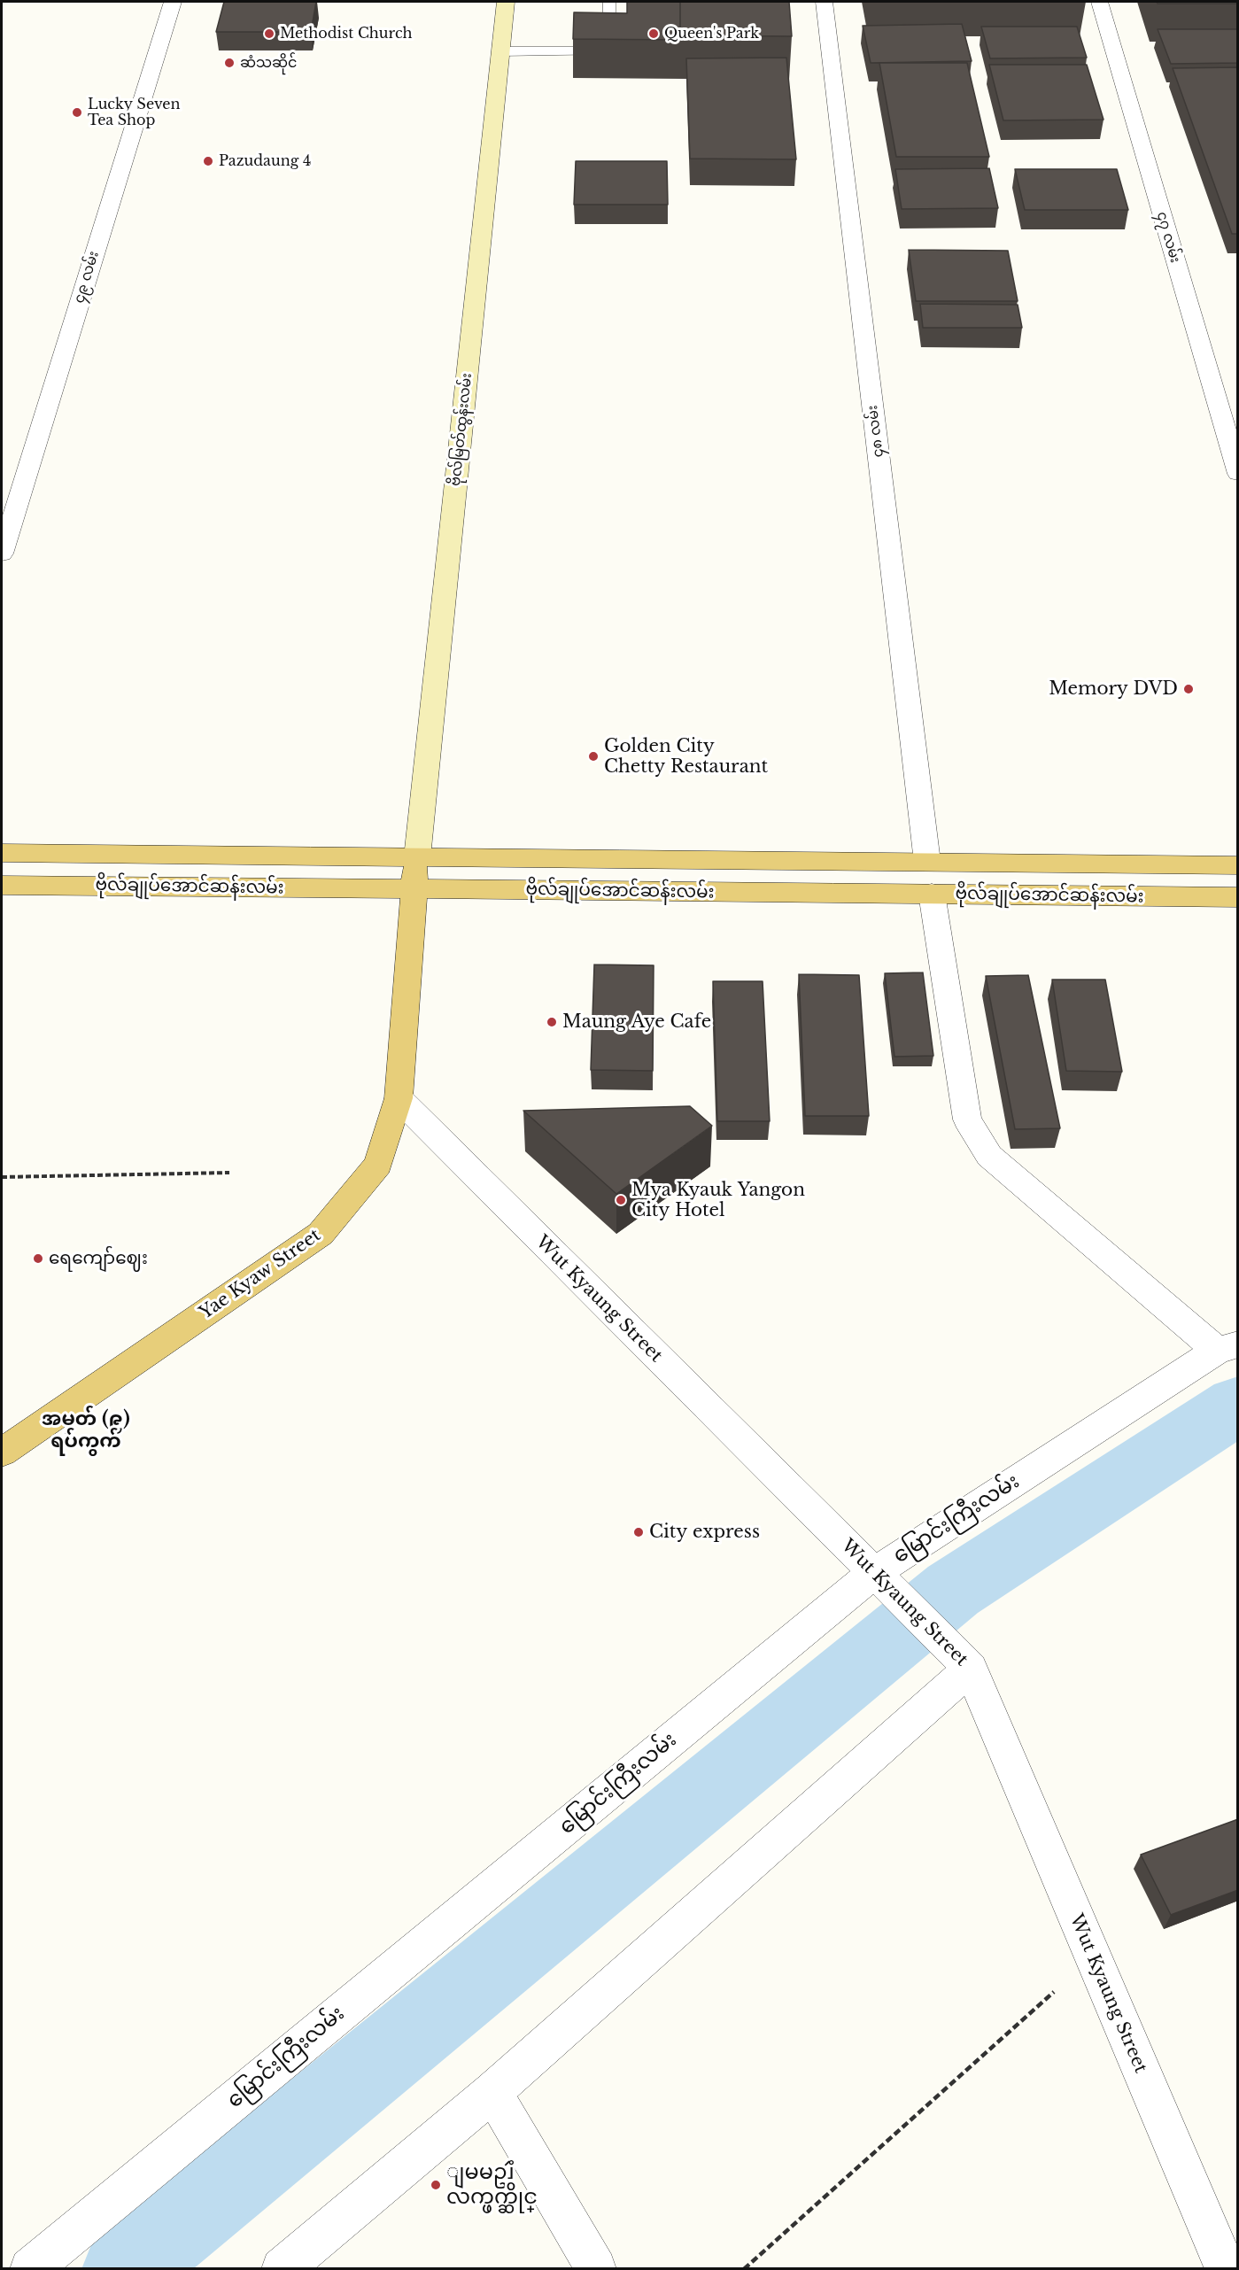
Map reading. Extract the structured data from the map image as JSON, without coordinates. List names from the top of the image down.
{
  "streets": {
    "main road": ["ဗိုလ်မြတ်ထွန်းလမ်း", "ဗိုလ်ချုပ်အောင်ဆန်းလမ်း", "Yae Kyaw Street"],
    "street": [
      "၄၇ လမ်း",
      "၄၉ လမ်း",
      "၄၈ လမ်း",
      "Wut Kyaung Street",
      "မြောင်းကြီးလမ်း"
    ]
  },
  "crossings": [
    ["ဗိုလ်မြတ်ထွန်းလမ်း", "ဗိုလ်ချုပ်အောင်ဆန်းလမ်း"],
    ["ဗိုလ်မြတ်ထွန်းလမ်း", "Yae Kyaw Street"],
    ["၄၈ လမ်း", "ဗိုလ်ချုပ်အောင်ဆန်းလမ်း"],
    ["ဗိုလ်ချုပ်အောင်ဆန်းလမ်း", "Yae Kyaw Street"],
    ["Yae Kyaw Street", "Wut Kyaung Street"],
    ["Wut Kyaung Street", "မြောင်းကြီးလမ်း"]
  ],
  "districts": ["အမှတ် (၉) ရပ်ကွက်"],
  "places": [
    "Methodist Church",
    "Queen's Park",
    "ဆံသဆိုင်",
    "Lucky Seven Tea Shop",
    "Pazudaung 4",
    "Memory DVD",
    "Golden City Chetty Restaurant",
    "Maung Aye Cafe",
    "Mya Kyauk Yangon City Hotel",
    "ရေကျော်ဈေး",
    "City express",
    "ျမမဥၨဴ လက္ဖက္ဆိုင္"
  ]
}
